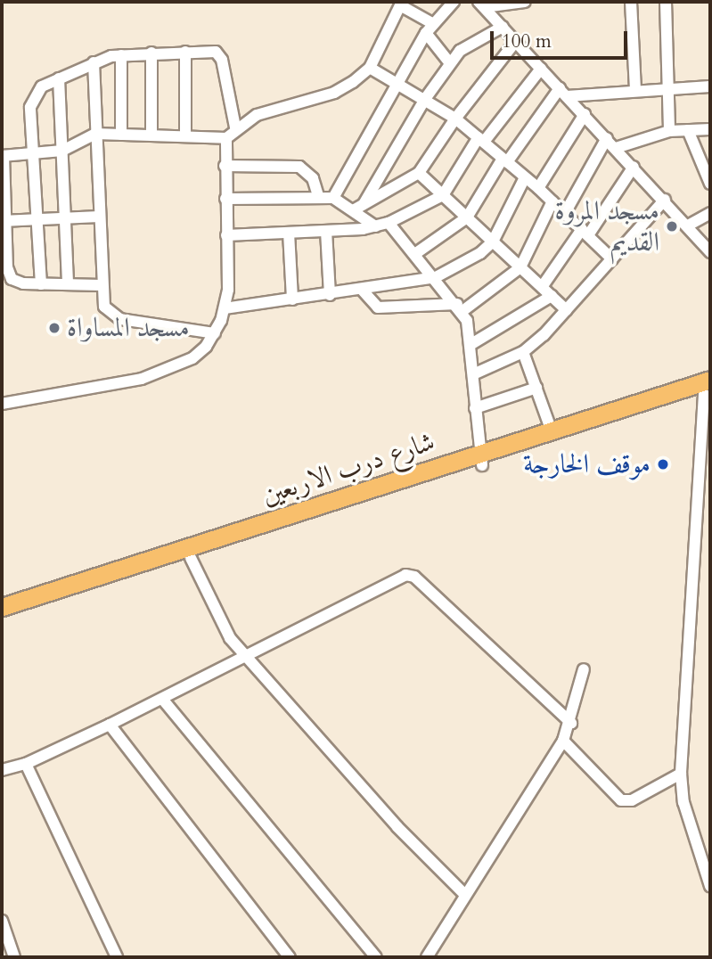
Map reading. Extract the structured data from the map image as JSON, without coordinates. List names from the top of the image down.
{
  "streets": {
    "highway": ["شارع درب الاربعين"]
  },
  "places": ["مسجد المروة القديم", "مسجد المساواة", "موقف الخارجة"],
  "scale_bar": "100 m"
}
